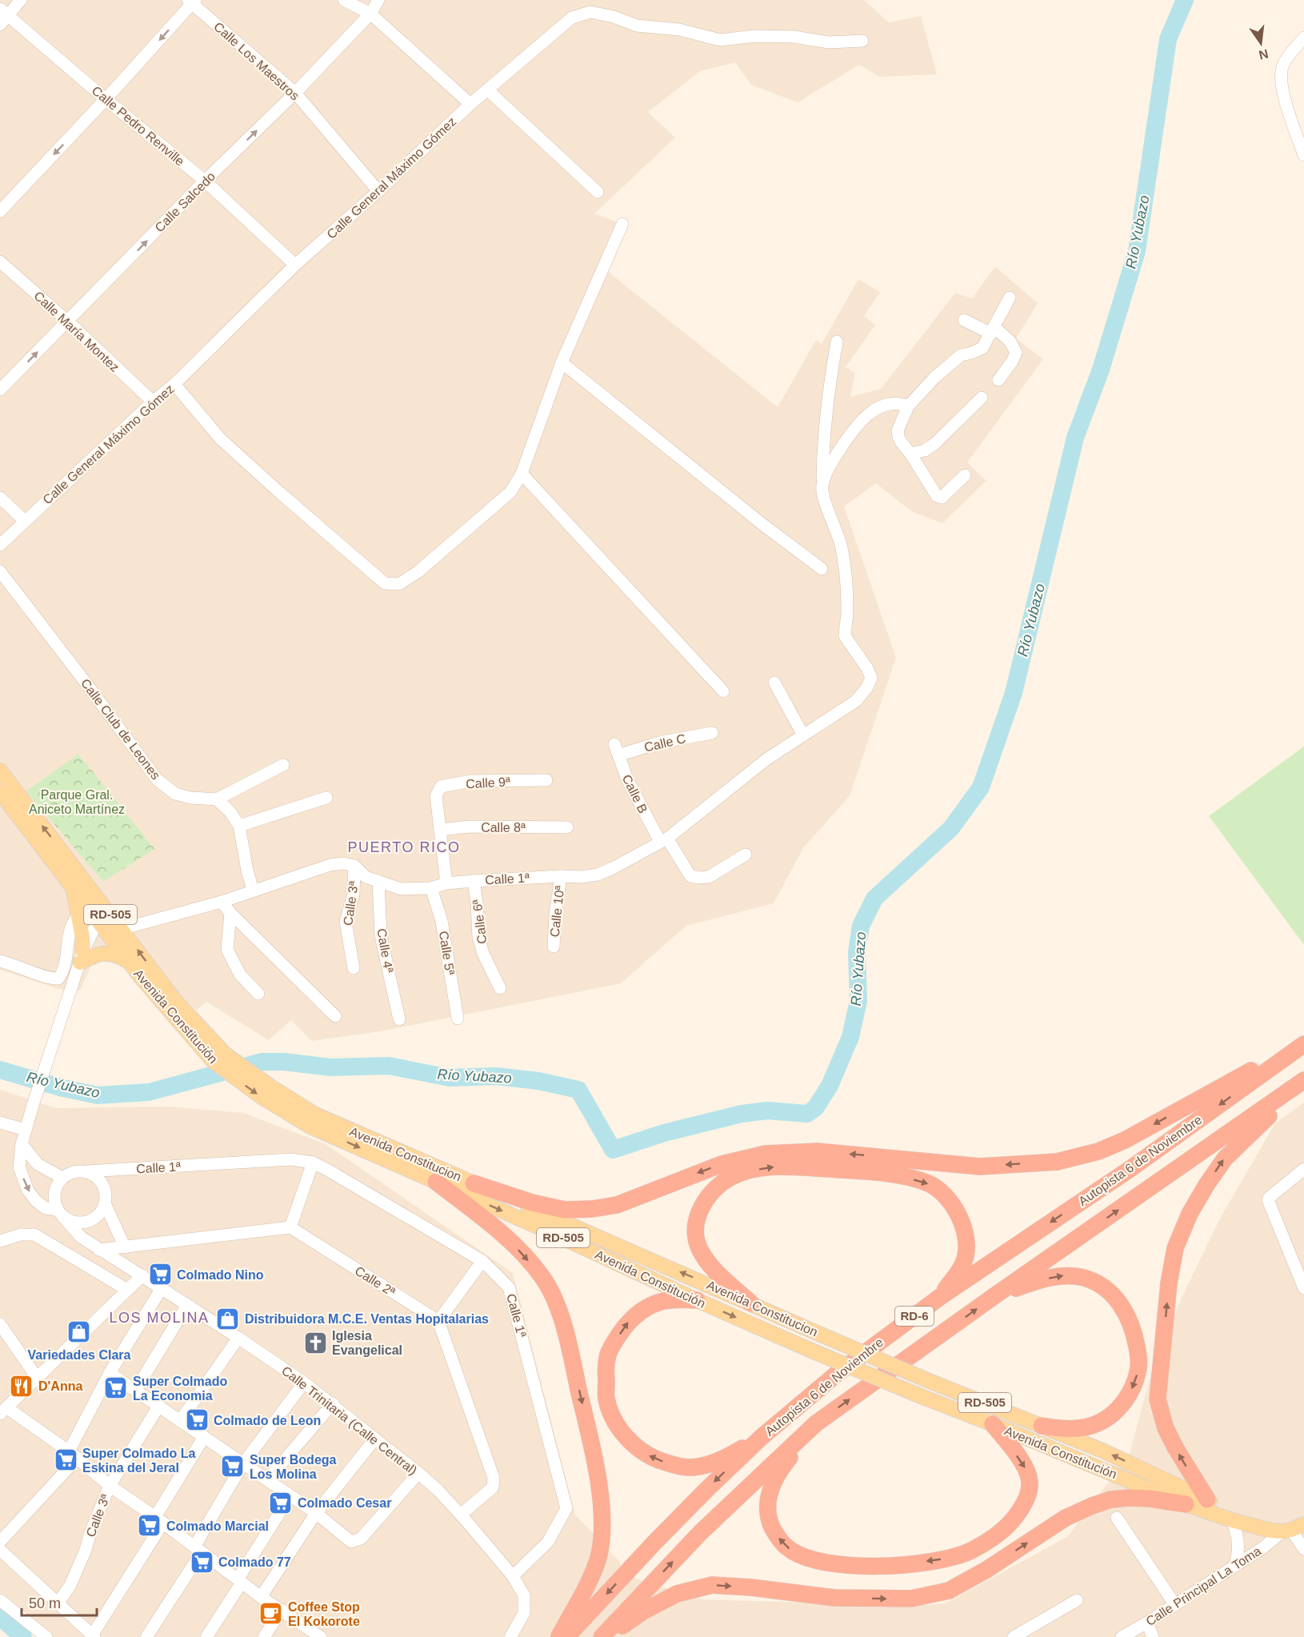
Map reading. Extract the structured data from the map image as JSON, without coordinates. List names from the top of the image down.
{
  "streets": {
    "highway": ["Autopista 6 de Noviembre", "RD-6"],
    "main road": ["RD-505", "Avenida Constitución", "Avenida Constitucion"],
    "street": [
      "Calle Los Maestros",
      "Calle Pedro Renville",
      "Calle General Máximo Gómez",
      "Calle Salcedo",
      "Calle María Montez",
      "Calle Club de Leones",
      "Calle C",
      "Calle 9ª",
      "Calle B",
      "Calle 8ª",
      "Calle 1ª",
      "Calle 3ª",
      "Calle 10ª",
      "Calle 6ª",
      "Calle 4ª",
      "Calle 5ª",
      "Calle 2ª",
      "Calle Trinitaria (Calle Central)",
      "Calle Principal La Toma"
    ]
  },
  "crossings": [
    ["Calle Los Maestros", "Calle General Máximo Gómez"],
    ["Calle Los Maestros", "Calle Salcedo"],
    ["Calle Pedro Renville", "Calle General Máximo Gómez"],
    ["Calle Pedro Renville", "Calle Salcedo"],
    ["Calle General Máximo Gómez", "Calle María Montez"],
    ["Calle Salcedo", "Calle María Montez"],
    ["Calle C", "Calle B"],
    ["Calle 9ª", "Calle 8ª"],
    ["Calle B", "Calle 1ª"],
    ["Calle 1ª", "Calle 3ª"],
    ["Calle 1ª", "Calle 10ª"],
    ["Calle 1ª", "Calle 6ª"],
    ["Calle 1ª", "Calle 4ª"],
    ["Calle 1ª", "Calle 5ª"],
    ["Calle 1ª", "Calle Trinitaria (Calle Central)"],
    ["Avenida Constitución", "Avenida Constitucion"],
    ["Avenida Constitución", "Calle Trinitaria (Calle Central)"],
    ["Avenida Constitución", "Calle Principal La Toma"],
    ["Avenida Constitucion", "Calle Trinitaria (Calle Central)"]
  ],
  "one_way": ["Calle Salcedo", "Avenida Constitucion"],
  "districts": ["PUERTO RICO", "LOS MOLINA"],
  "water": ["Río Yubazo"],
  "parks": ["Parque Gral. Aniceto Martínez"],
  "places": {
    "supermarket": [
      "Colmado Nino",
      "Super Colmado La Economia",
      "Colmado de Leon",
      "Super Colmado La Eskina del Jeral",
      "Super Bodega Los Molina",
      "Colmado Cesar",
      "Colmado Marcial",
      "Colmado 77"
    ],
    "shop": ["Distribuidora M.C.E. Ventas Hopitalarias", "Variedades Clara"],
    "church": ["Iglesia Evangelical"],
    "restaurant": ["D'Anna"],
    "cafe": ["Coffee Stop El Kokorote"]
  },
  "scale_bar": "50 m",
  "north": "bottom"
}
